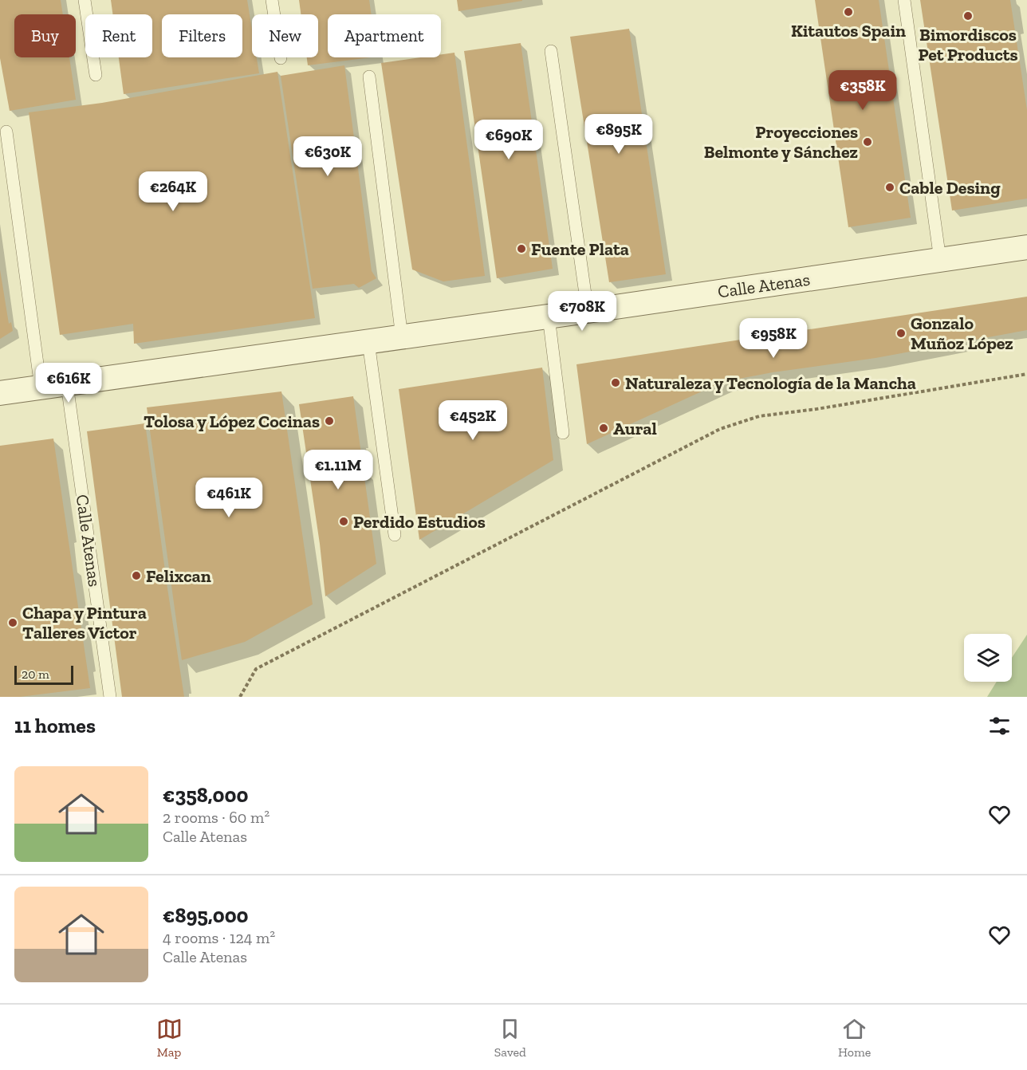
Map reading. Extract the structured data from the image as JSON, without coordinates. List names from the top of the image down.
{
  "streets": {
    "street": ["Calle Atenas"]
  },
  "places": [
    "Kitautos Spain",
    "Bimordiscos Pet Products",
    "Proyecciones Belmonte y Sánchez",
    "Cable Desing",
    "Fuente Plata",
    "Gonzalo Muñoz López",
    "Naturaleza y Tecnología de la Mancha",
    "Tolosa y López Cocinas",
    "Aural",
    "Perdido Estudios",
    "Felixcan",
    "Chapa y Pintura Talleres Víctor"
  ],
  "scale_bar": "20 m",
  "page": {
    "chip": [
      "Buy",
      "Rent",
      "Filters",
      "New",
      "Apartment"
    ],
    "price": [
      "€358K",
      "€895K",
      "€690K",
      "€630K",
      "€264K",
      "€708K",
      "€958K",
      "€616K",
      "€452K",
      "€1.11M",
      "€461K"
    ],
    "scale": "20 m",
    "heading": "11 homes",
    "list": [
      {
        "name": "€358,000",
        "note": "2 rooms · 60 m² · Calle Atenas"
      },
      {
        "name": "€895,000",
        "note": "4 rooms · 124 m² · Calle Atenas"
      }
    ],
    "tabs": ["Map", "Saved", "Home"]
  }
}
